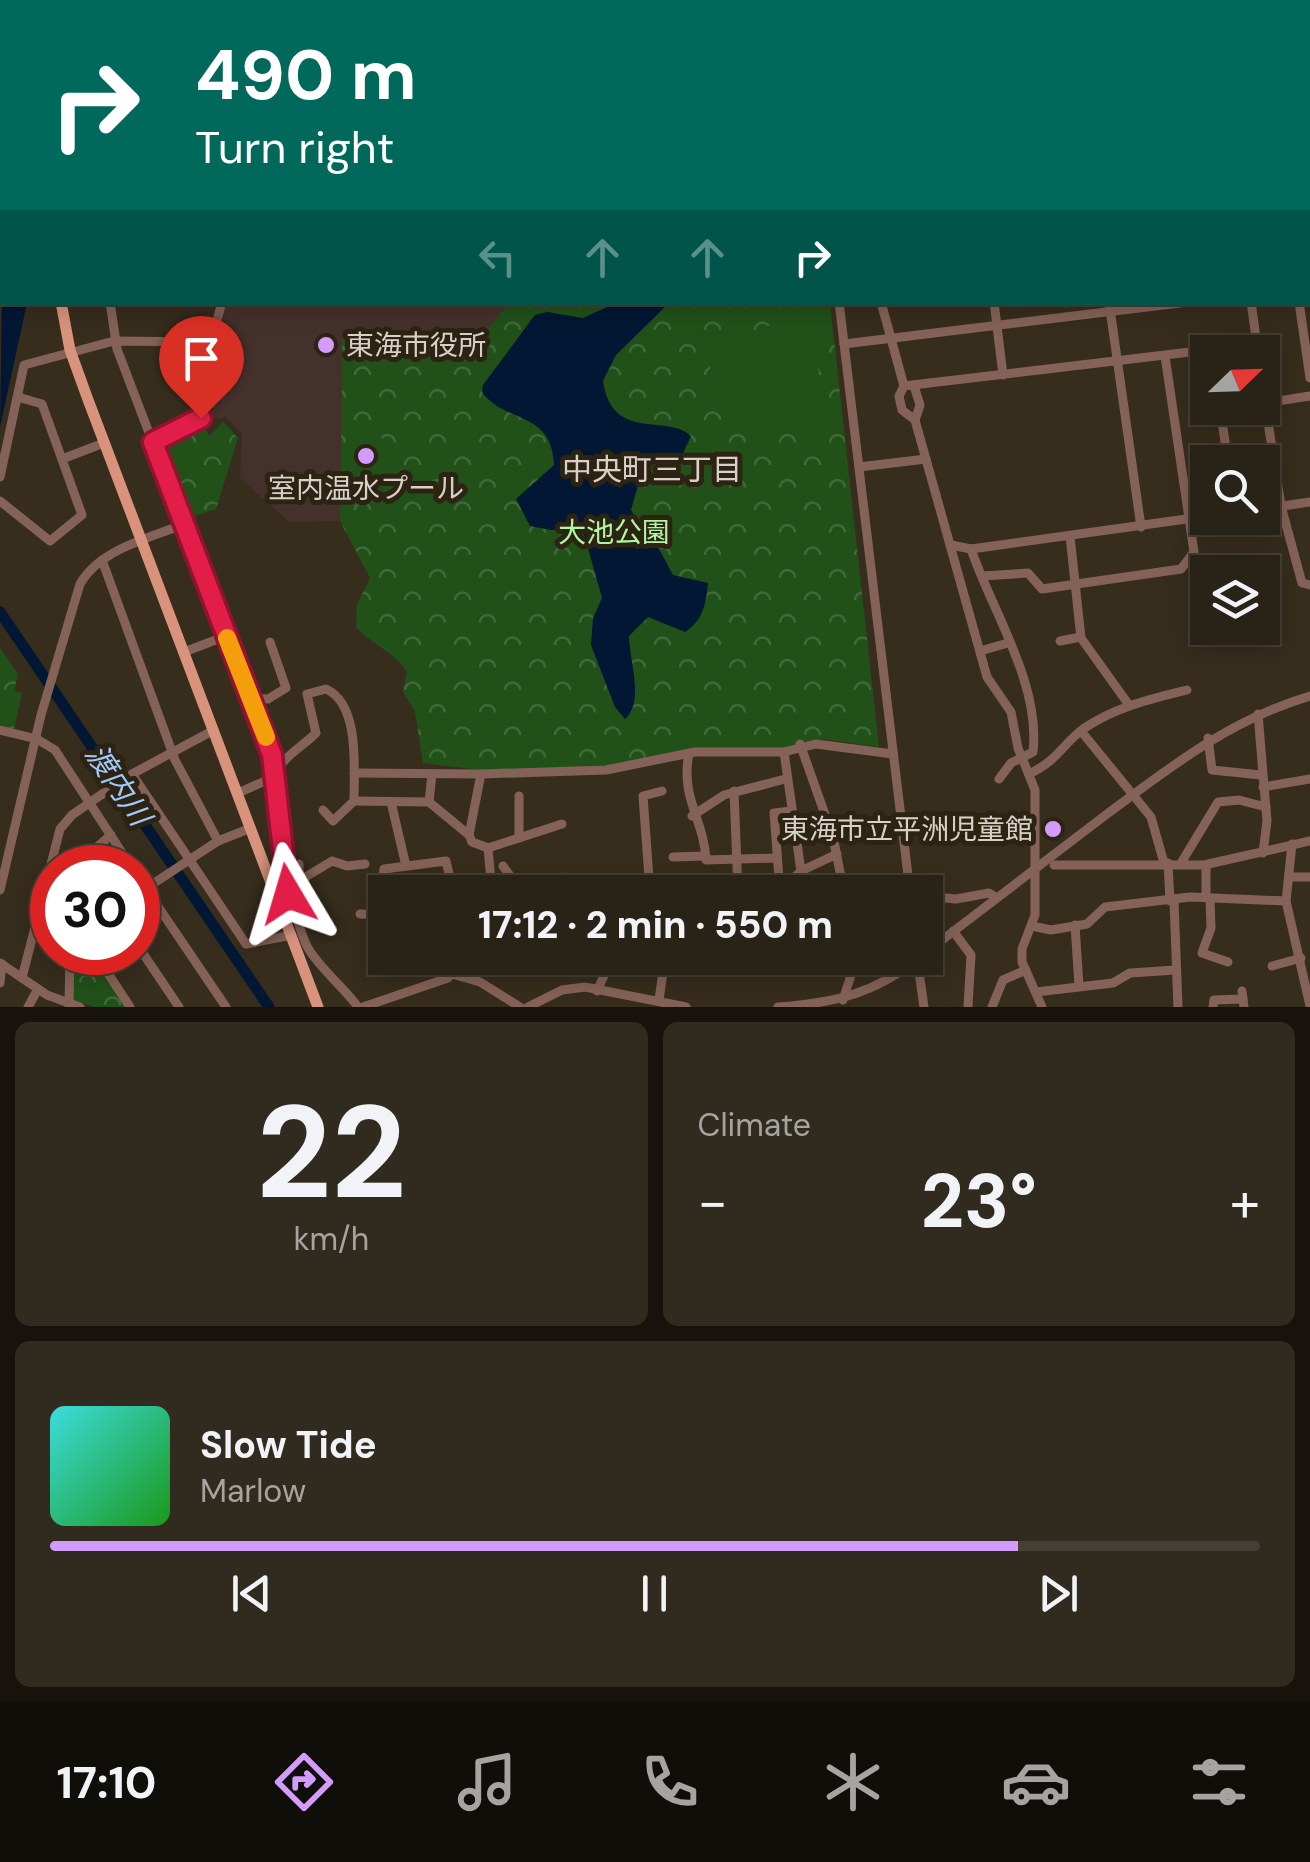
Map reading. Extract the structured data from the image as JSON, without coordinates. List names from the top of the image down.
{
  "districts": ["中央町三丁目"],
  "water": ["渡内川"],
  "parks": ["大池公園"],
  "places": ["東海市役所", "室内温水プール", "東海市立平洲児童館"],
  "north": "top right",
  "page": {
    "turn": ["490 m", "Turn right"],
    "limit": "30",
    "trip": "17:12 · 2 min · 550 m",
    "tile": [
      ["22", "km/h"],
      "Climate"
    ],
    "heat": ["−", "23°", "+"],
    "song": ["Slow Tide", "Marlow"],
    "tabs": "17:10"
  }
}
